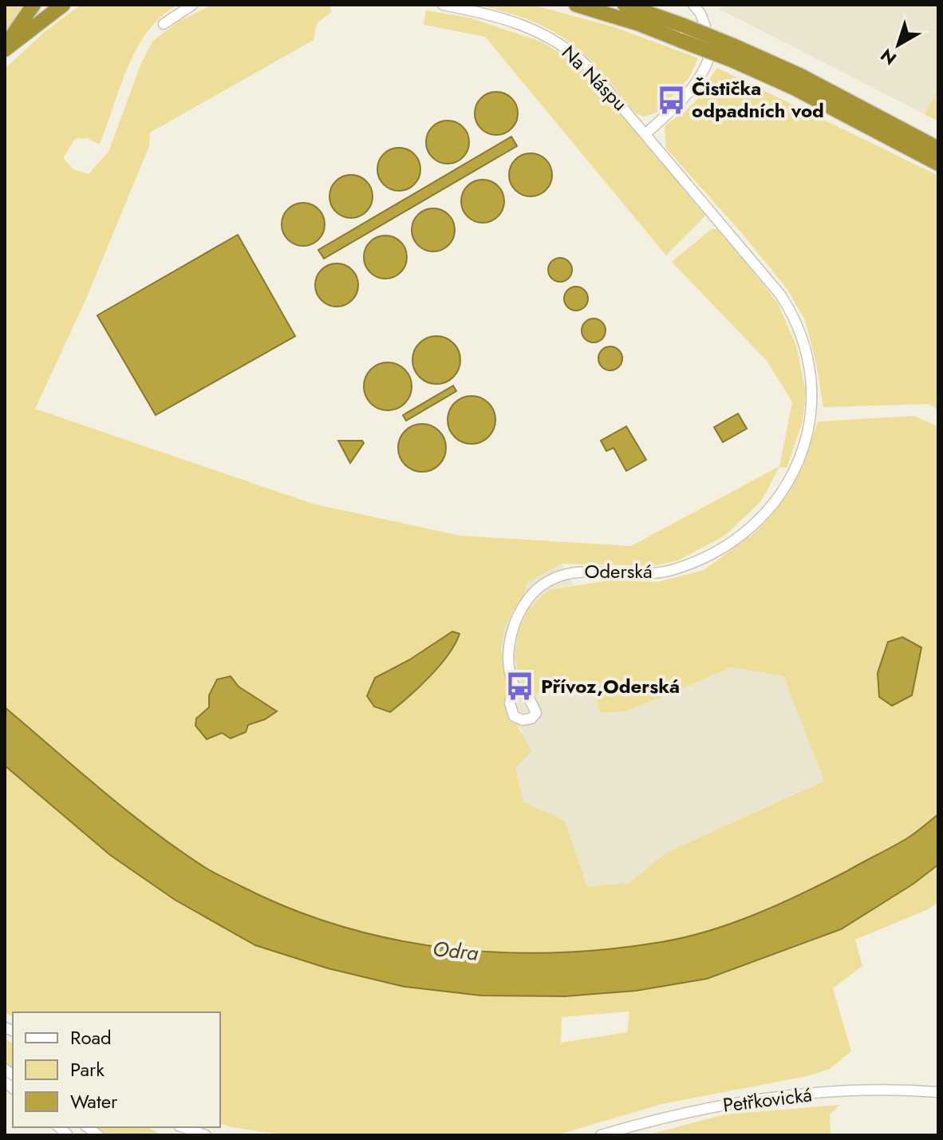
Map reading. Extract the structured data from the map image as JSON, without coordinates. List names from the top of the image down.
{
  "streets": {
    "street": ["Na Náspu", "Oderská", "Petřkovická"]
  },
  "crossings": [
    ["Na Náspu", "Oderská"]
  ],
  "water": ["Odra"],
  "places": {
    "bus stop": ["Čistička odpadních vod", "Přívoz,Oderská"]
  },
  "legend": ["Road", "Park", "Water"],
  "north": "bottom left"
}
